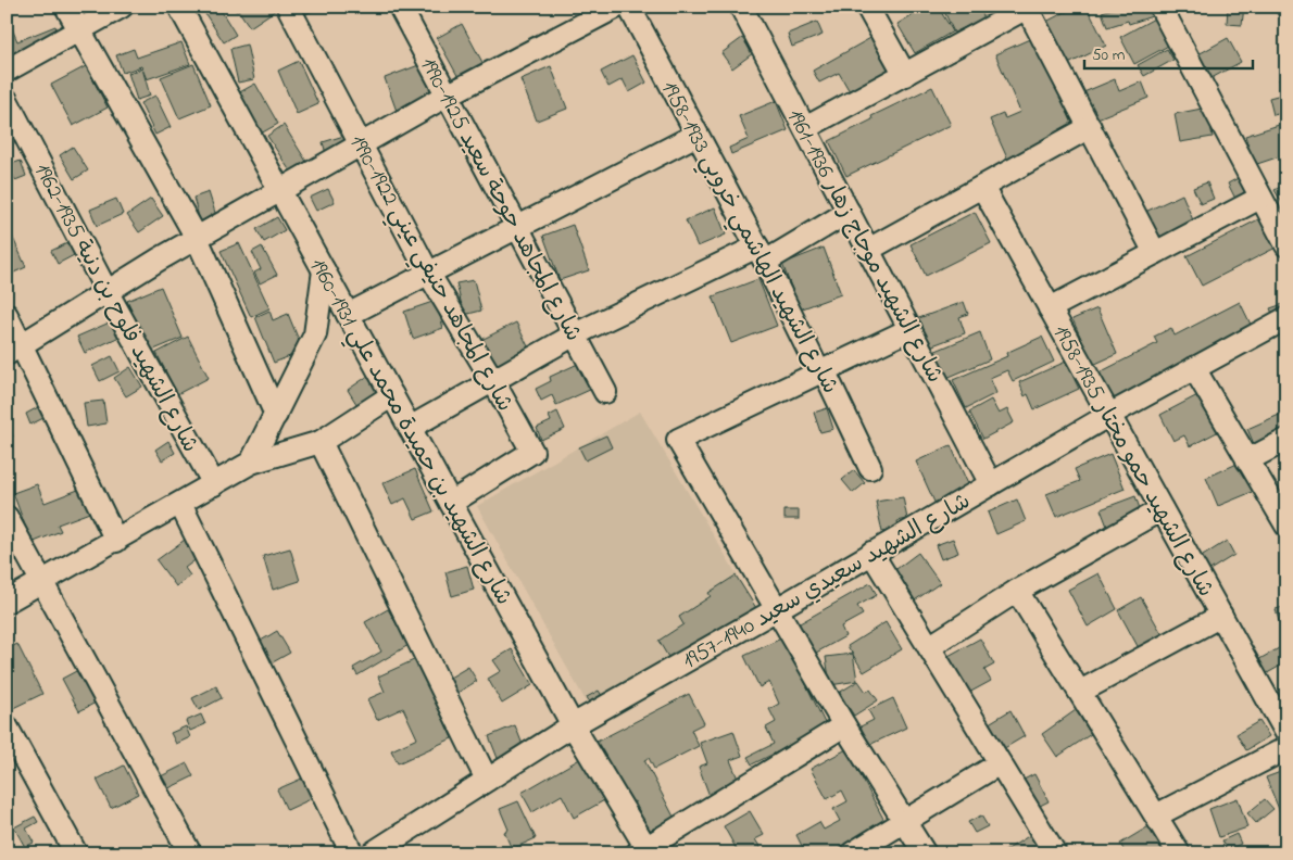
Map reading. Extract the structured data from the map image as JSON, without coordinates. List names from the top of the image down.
{
  "streets": {
    "street": [
      "شارع المجاهد حوحة سعيد 1925-1990",
      "شارع الشهيد الهاشمي خروبي 1933-1958",
      "شارع الشهيد موجاج زهار 1936-1961",
      "شارع المجاهد حنيفي عيني 1922-1990",
      "شارع الشهيد فلوح بن دنية 1935-1962",
      "شارع الشهيد بن حميدة محمد علي 1931-1960",
      "شارع الشهيد حمو مختار 1935-1958",
      "شارع الشهيد سعيدي سعيد 1940-1957"
    ]
  },
  "crossings": [
    ["شارع الشهيد موجاج زهار 1936-1961", "شارع الشهيد سعيدي سعيد 1940-1957"],
    ["شارع المجاهد حنيفي عيني 1922-1990", "شارع الشهيد بن حميدة محمد علي 1931-1960"],
    ["شارع الشهيد بن حميدة محمد علي 1931-1960", "شارع الشهيد سعيدي سعيد 1940-1957"],
    ["شارع الشهيد حمو مختار 1935-1958", "شارع الشهيد سعيدي سعيد 1940-1957"]
  ],
  "scale_bar": "50 m"
}
